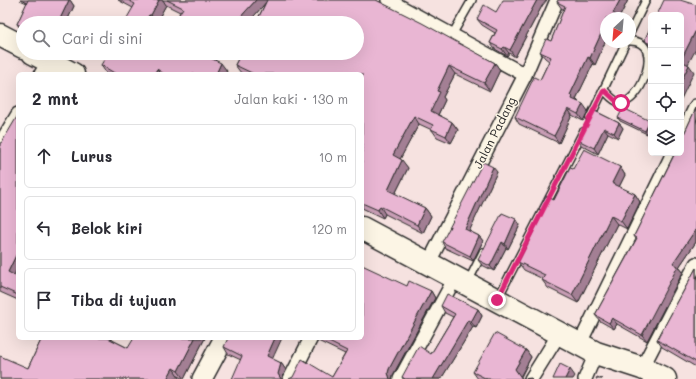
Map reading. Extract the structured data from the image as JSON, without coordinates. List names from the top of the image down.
{
  "streets": {
    "street": ["Jalan Padang"]
  },
  "north": "bottom left",
  "page": {
    "map_buttons": ["+", "−"],
    "search": "Cari di sini",
    "heading": ["2 mnt", "Jalan kaki · 130 m"],
    "list": [
      ["Lurus", "10 m"],
      ["Belok kiri", "120 m"],
      "Tiba di tujuan"
    ]
  }
}
